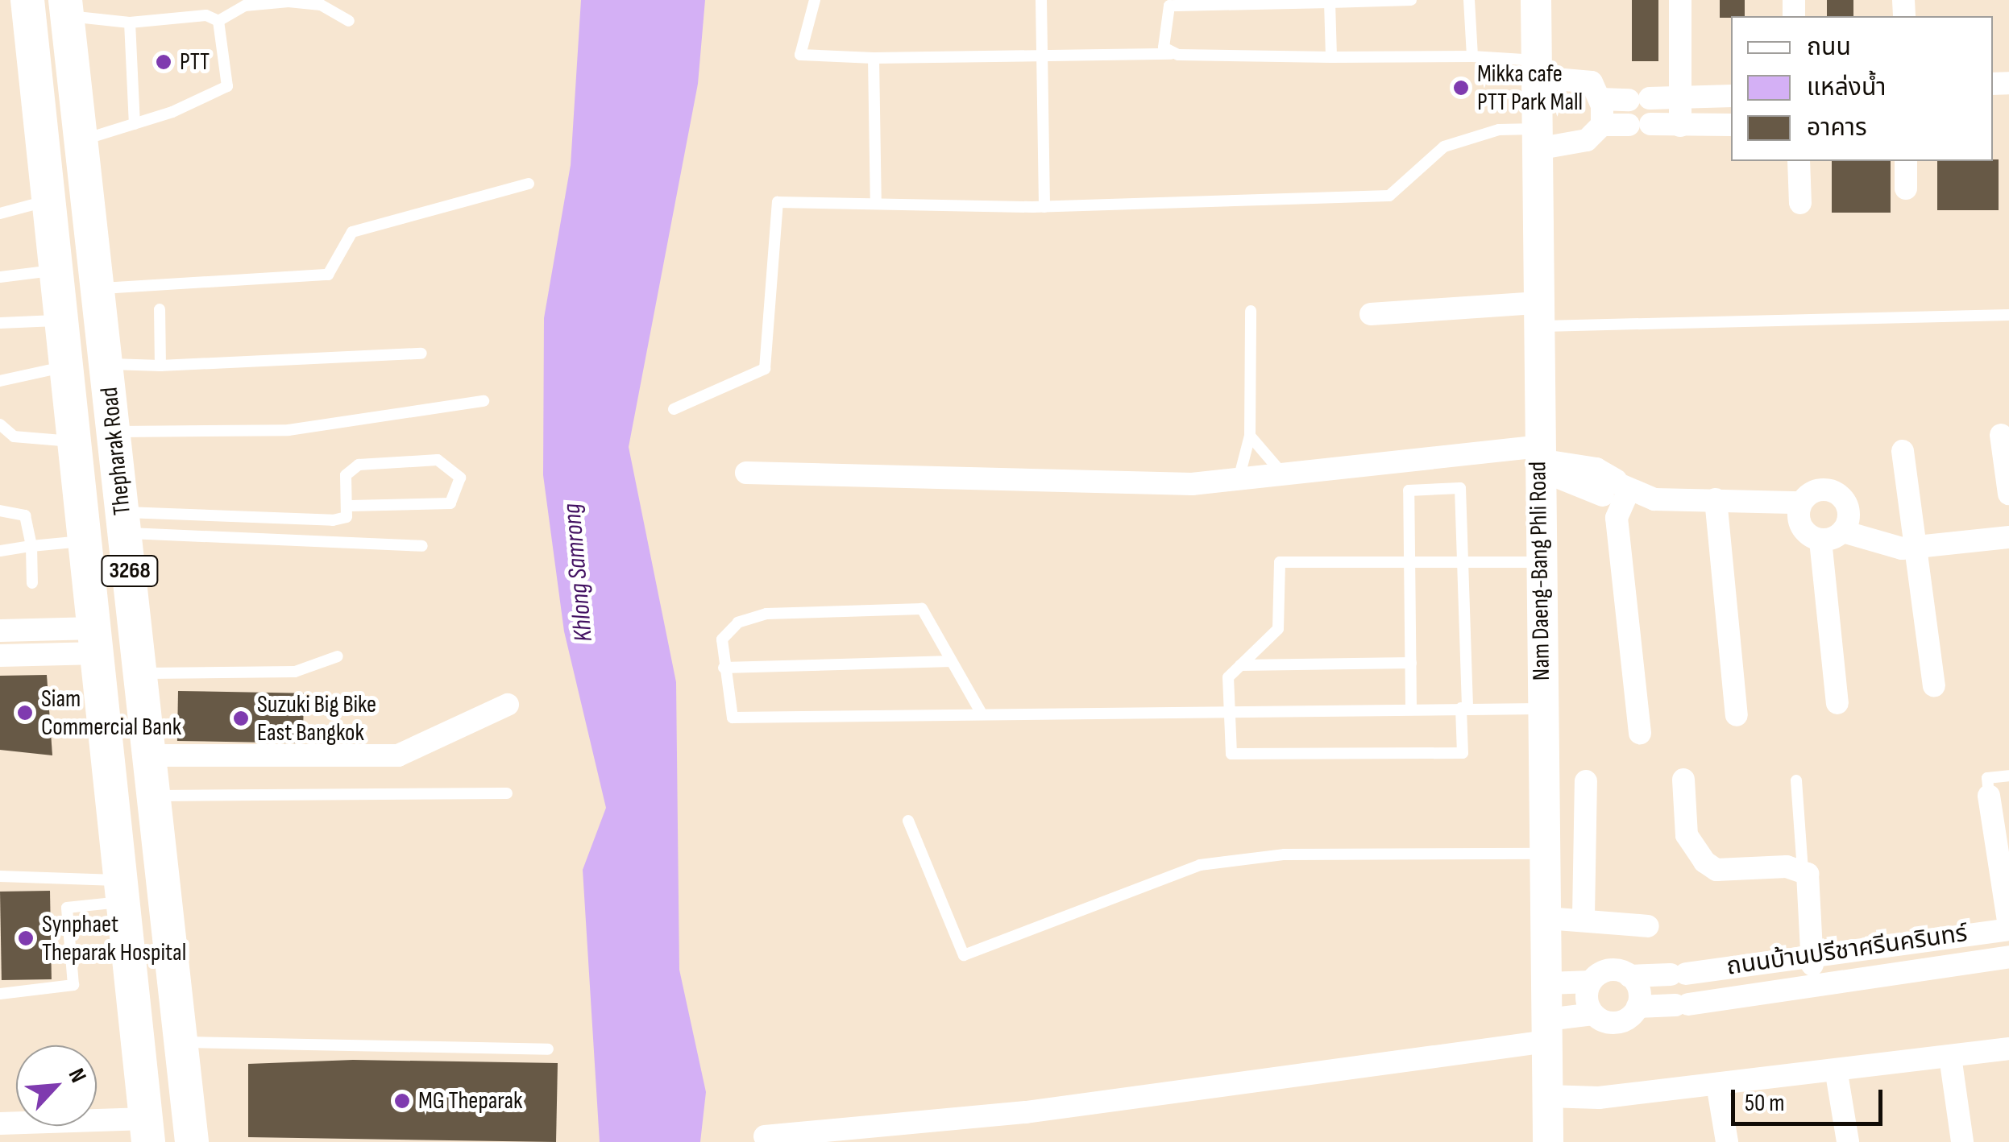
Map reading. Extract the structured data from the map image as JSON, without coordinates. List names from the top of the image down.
{
  "streets": {
    "main road": ["Thepharak Road", "3268", "Nam Daeng-Bang Phli Road"],
    "street": ["ถนนบ้านปรีชาศรีนครินทร์"]
  },
  "water": ["Khlong Samrong"],
  "places": [
    "PTT",
    "Mikka cafe PTT Park Mall",
    "Siam Commercial Bank",
    "Suzuki Big Bike East Bangkok",
    "Synphaet Theparak Hospital",
    "MG Theparak"
  ],
  "legend": ["ถนน", "แหล่งน้ำ", "อาคาร"],
  "scale_bar": "50 m",
  "north": "top right"
}
